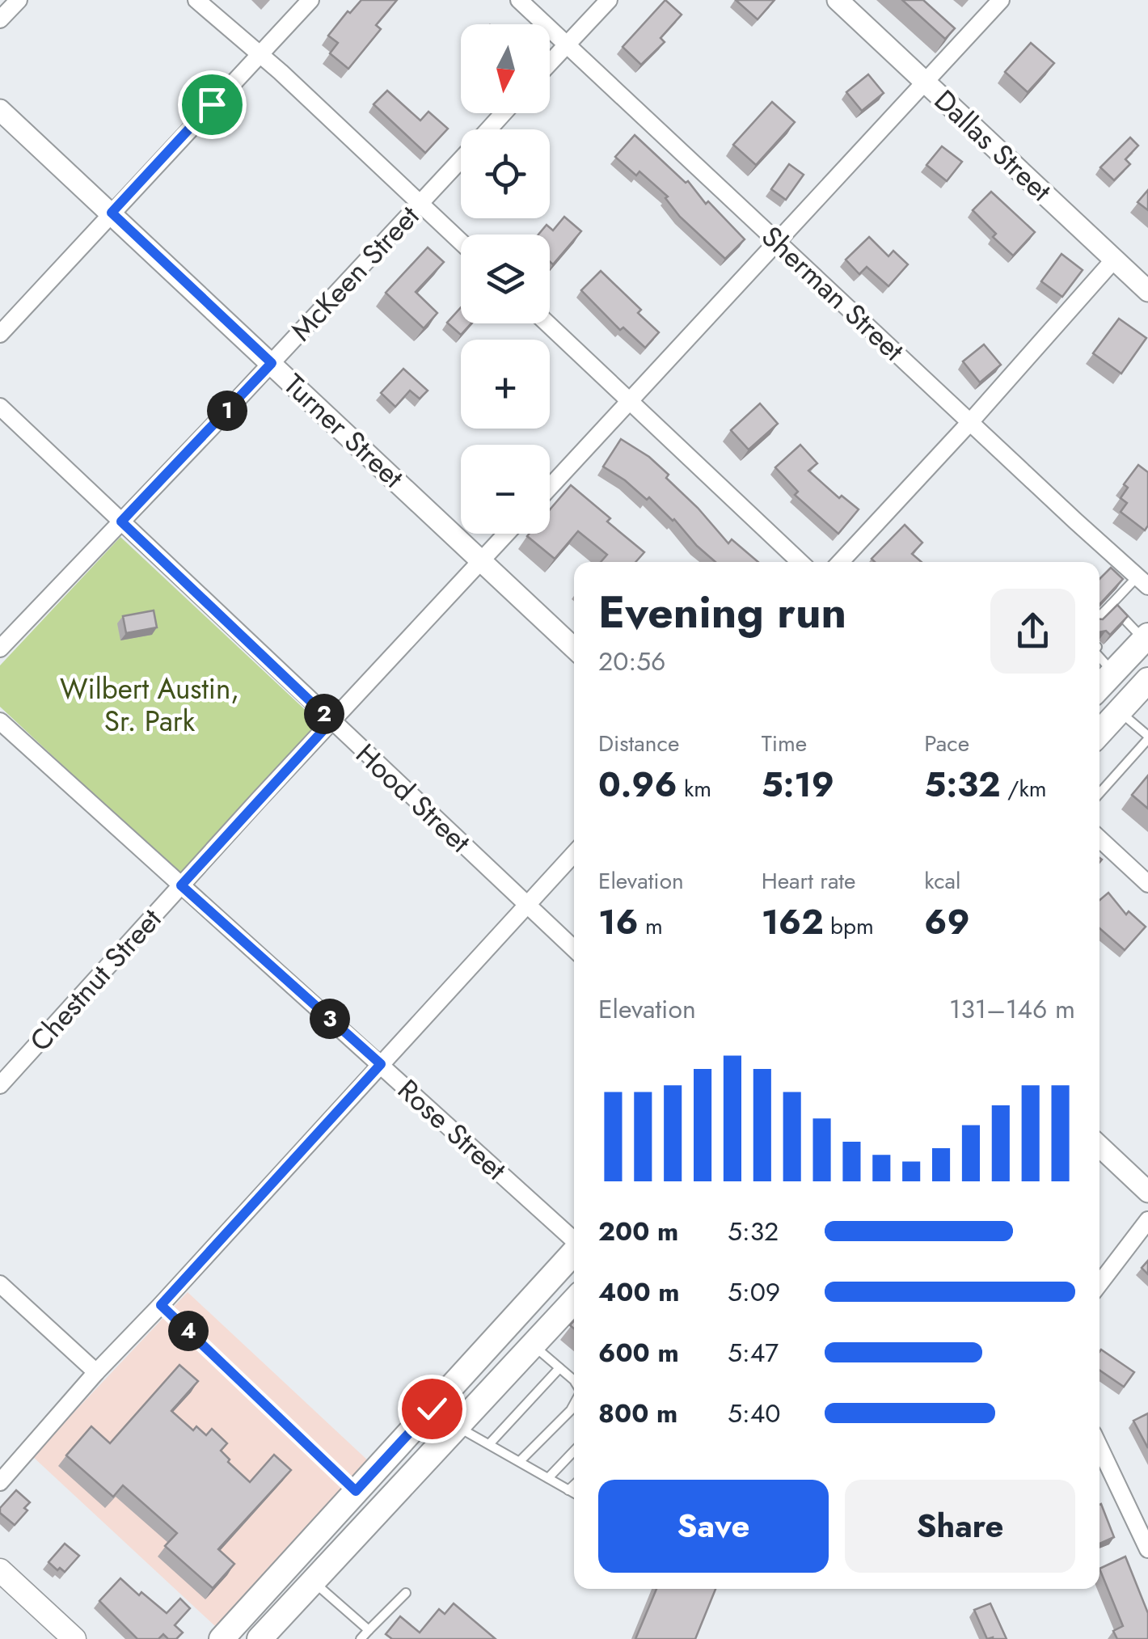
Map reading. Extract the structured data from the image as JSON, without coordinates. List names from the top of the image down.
{
  "streets": {
    "street": [
      "Dallas Street",
      "McKeen Street",
      "Sherman Street",
      "Turner Street",
      "Hood Street",
      "Chestnut Street",
      "Rose Street"
    ]
  },
  "crossings": [
    ["McKeen Street", "Turner Street"],
    ["McKeen Street", "Hood Street"],
    ["Turner Street", "Chestnut Street"],
    ["Hood Street", "Chestnut Street"],
    ["Chestnut Street", "Rose Street"]
  ],
  "parks": ["Wilbert Austin, Sr. Park"],
  "north": "bottom",
  "page": {
    "map_buttons": ["+", "−"],
    "pins": [
      "1",
      "2",
      "3",
      "4"
    ],
    "heading": ["Evening run", "20:56"],
    "stats": [
      ["Distance", "0.96 km"],
      ["Time", "5:19"],
      ["Pace", "5:32 /km"],
      ["Elevation", "16 m"],
      ["Heart rate", "162 bpm"],
      ["kcal", "69"]
    ],
    "chart": ["Elevation", "131–146 m"],
    "list": [
      {
        "name": "200 m",
        "note": "5:32"
      },
      {
        "name": "400 m",
        "note": "5:09"
      },
      {
        "name": "600 m",
        "note": "5:47"
      },
      {
        "name": "800 m",
        "note": "5:40"
      }
    ],
    "buttons": ["Save", "Share"]
  }
}
